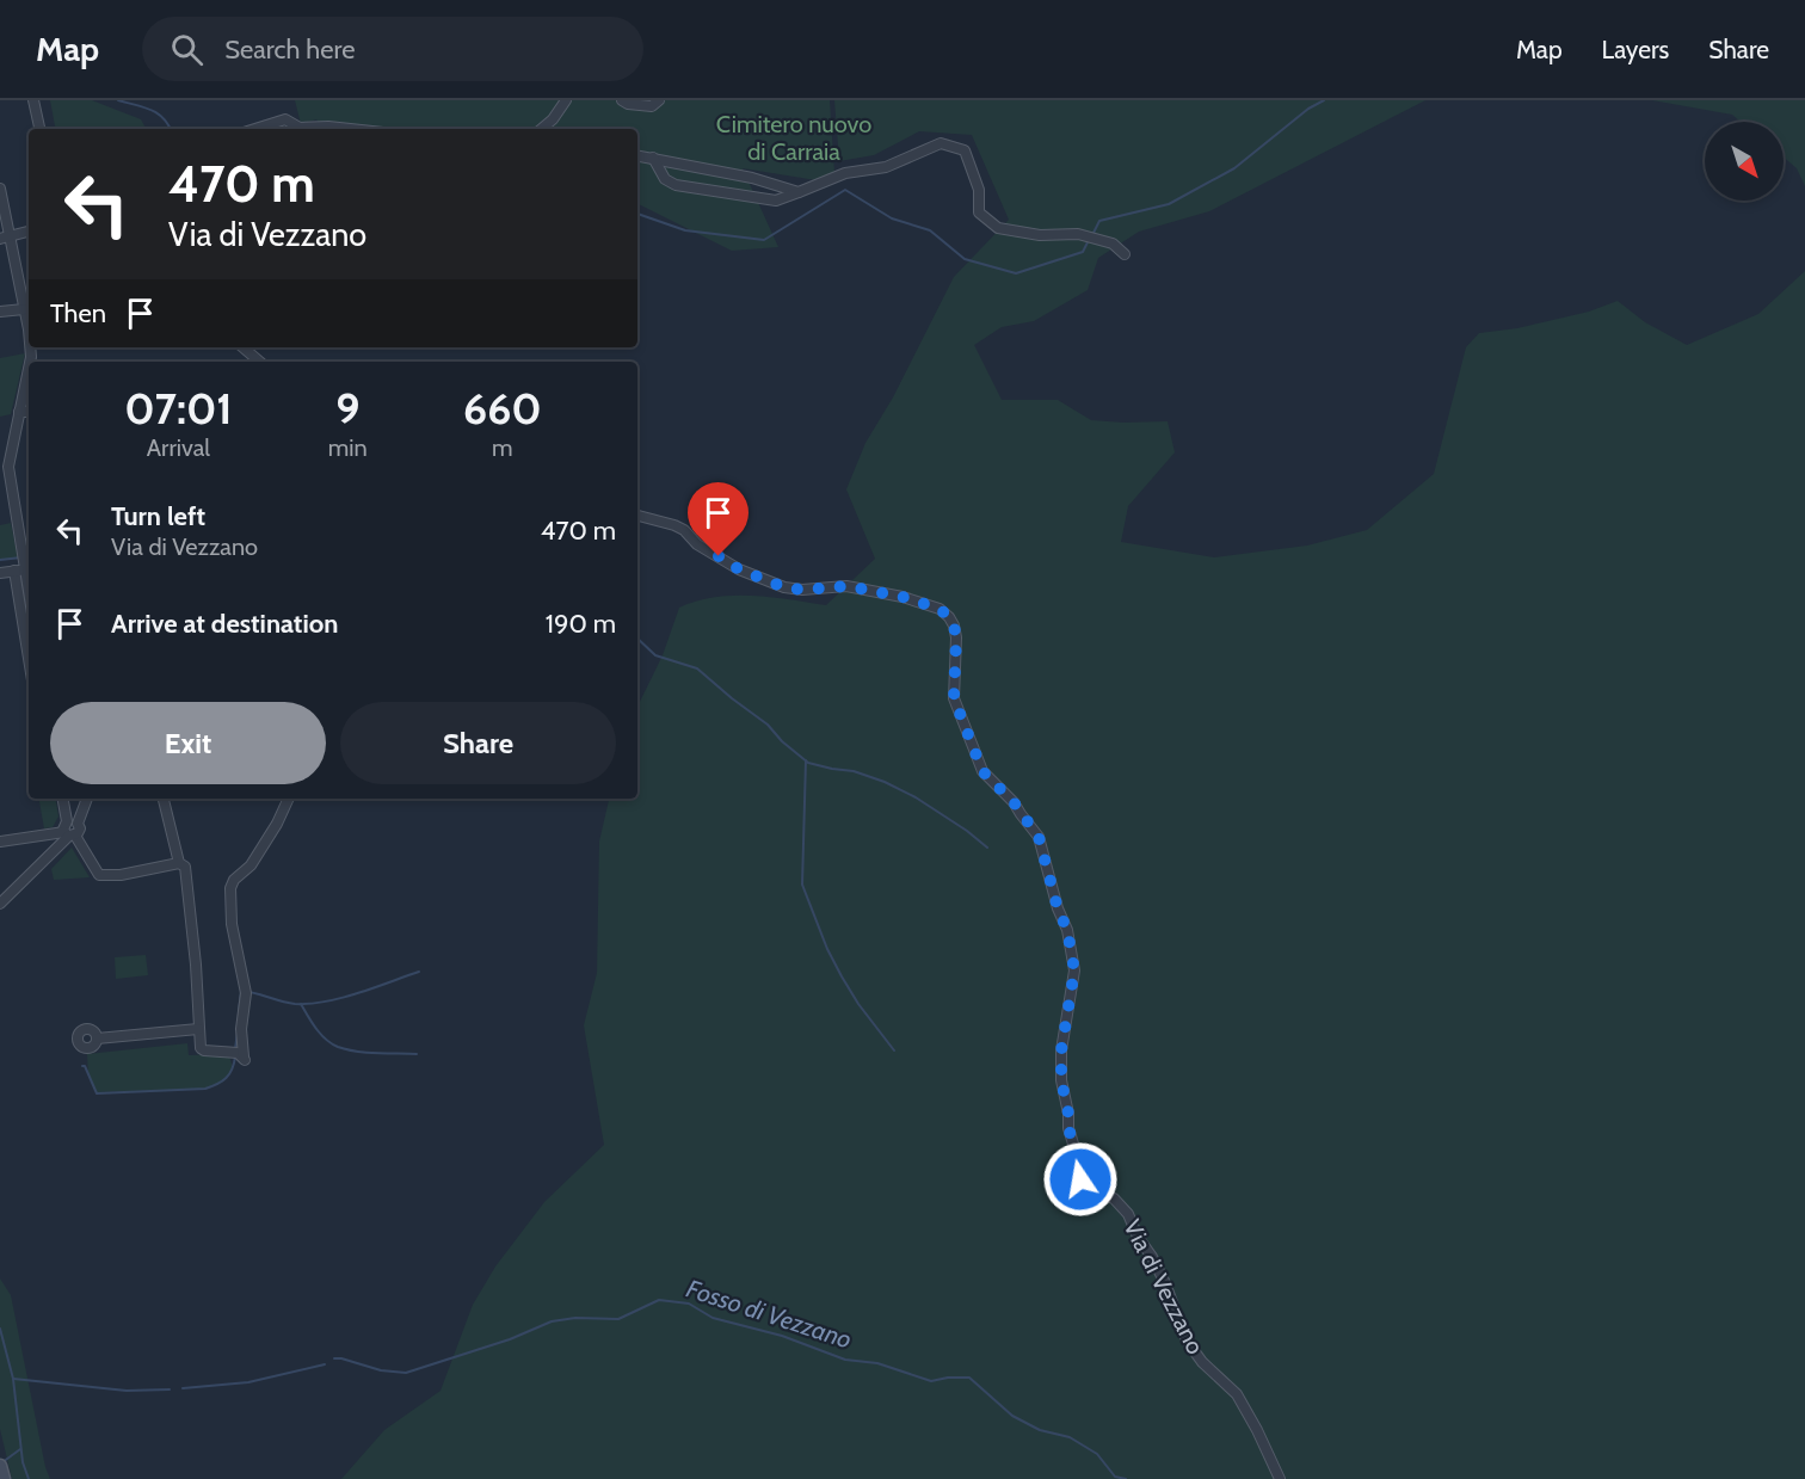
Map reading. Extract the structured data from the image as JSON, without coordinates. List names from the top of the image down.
{
  "streets": {
    "street": ["Via di Vezzano"]
  },
  "water": ["Fosso di Vezzano"],
  "parks": ["Cimitero nuovo di Carraia"],
  "north": "bottom right",
  "page": {
    "header": "Map",
    "search": "Search here",
    "nav": ["Map", "Layers", "Share"],
    "turn": ["470 m", "Via di Vezzano"],
    "then": "Then",
    "eta": [
      "07:01",
      "Arrival",
      "9",
      "min",
      "660",
      "m"
    ],
    "list": [
      {
        "name": "Turn left",
        "note": "Via di Vezzano",
        "value": "470 m"
      },
      {
        "name": "Arrive at destination",
        "value": "190 m"
      }
    ],
    "buttons": ["Exit", "Share"]
  }
}
